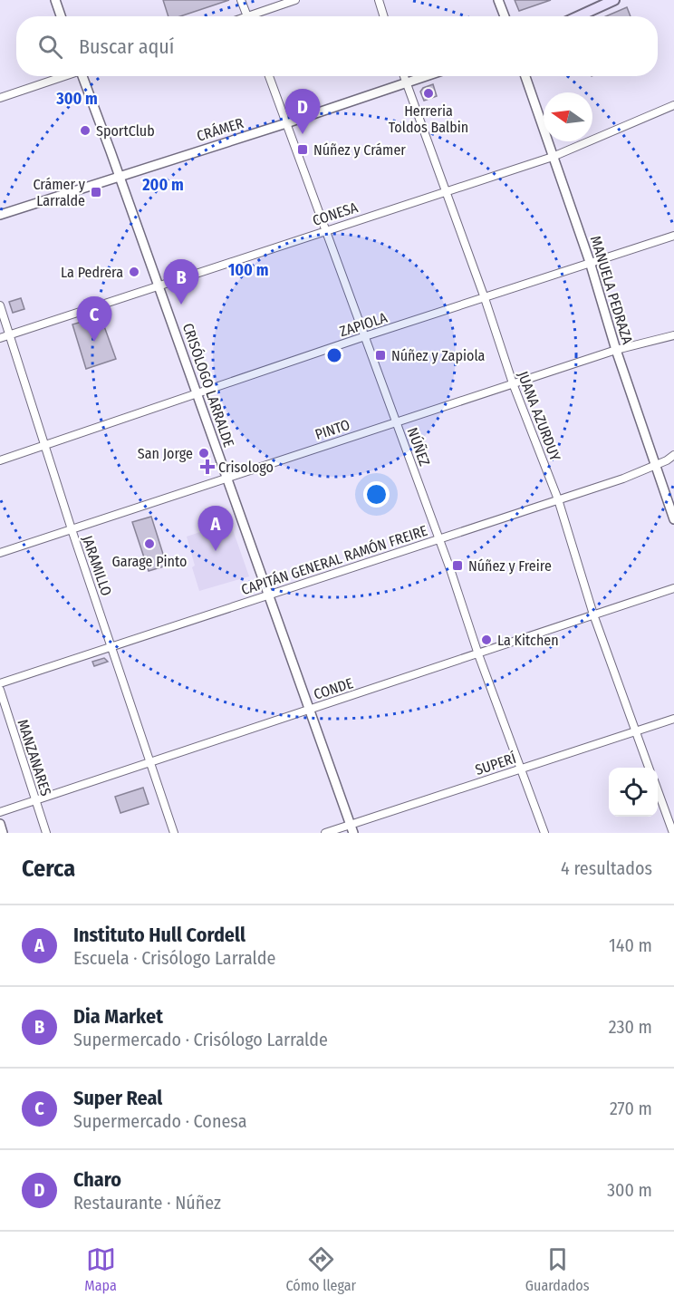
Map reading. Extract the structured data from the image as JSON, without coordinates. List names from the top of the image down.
{
  "streets": {
    "street": [
      "CRÁMER",
      "CONESA",
      "MANUELA PEDRAZA",
      "ZAPIOLA",
      "CRISÓLOGO LARRALDE",
      "JUANA AZURDUY",
      "PINTO",
      "NÚÑEZ",
      "CAPITÁN GENERAL RAMÓN FREIRE",
      "JARAMILLO",
      "CONDE",
      "MANZANARES",
      "SUPERÍ"
    ]
  },
  "crossings": [
    ["CRÁMER", "CRISÓLOGO LARRALDE"],
    ["CRÁMER", "JUANA AZURDUY"],
    ["CRÁMER", "NÚÑEZ"],
    ["CONESA", "MANUELA PEDRAZA"],
    ["CONESA", "CRISÓLOGO LARRALDE"],
    ["CONESA", "JUANA AZURDUY"],
    ["CONESA", "NÚÑEZ"],
    ["CONESA", "JARAMILLO"],
    ["MANUELA PEDRAZA", "ZAPIOLA"],
    ["MANUELA PEDRAZA", "PINTO"],
    ["MANUELA PEDRAZA", "CAPITÁN GENERAL RAMÓN FREIRE"],
    ["ZAPIOLA", "CRISÓLOGO LARRALDE"],
    ["ZAPIOLA", "JUANA AZURDUY"],
    ["ZAPIOLA", "NÚÑEZ"],
    ["ZAPIOLA", "JARAMILLO"],
    ["CRISÓLOGO LARRALDE", "PINTO"],
    ["CRISÓLOGO LARRALDE", "CAPITÁN GENERAL RAMÓN FREIRE"],
    ["CRISÓLOGO LARRALDE", "CONDE"],
    ["CRISÓLOGO LARRALDE", "SUPERÍ"],
    ["JUANA AZURDUY", "PINTO"],
    ["JUANA AZURDUY", "CAPITÁN GENERAL RAMÓN FREIRE"],
    ["JUANA AZURDUY", "CONDE"],
    ["JUANA AZURDUY", "SUPERÍ"],
    ["PINTO", "NÚÑEZ"],
    ["PINTO", "JARAMILLO"],
    ["NÚÑEZ", "CAPITÁN GENERAL RAMÓN FREIRE"],
    ["NÚÑEZ", "CONDE"],
    ["NÚÑEZ", "SUPERÍ"],
    ["CAPITÁN GENERAL RAMÓN FREIRE", "JARAMILLO"],
    ["JARAMILLO", "CONDE"],
    ["CONDE", "MANZANARES"]
  ],
  "places": {
    "other": [
      "Herreria Toldos Balbin",
      "SportClub",
      "La Pedrera",
      "San Jorge",
      "Garage Pinto",
      "La Kitchen"
    ],
    "transit": [
      "Núñez y Crámer",
      "Crámer y Larralde",
      "Núñez y Zapiola",
      "Núñez y Freire"
    ],
    "health": ["Crisologo"]
  },
  "north": "left",
  "page": {
    "search": "Buscar aquí",
    "pins": [
      "D",
      "B",
      "C",
      "A"
    ],
    "heading": ["Cerca", "4 resultados"],
    "list": [
      {
        "mark": "A",
        "name": "Instituto Hull Cordell",
        "note": "Escuela · Crisólogo Larralde",
        "value": "140 m"
      },
      {
        "mark": "B",
        "name": "Dia Market",
        "note": "Supermercado · Crisólogo Larralde",
        "value": "230 m"
      },
      {
        "mark": "C",
        "name": "Super Real",
        "note": "Supermercado · Conesa",
        "value": "270 m"
      },
      {
        "mark": "D",
        "name": "Charo",
        "note": "Restaurante · Núñez",
        "value": "300 m"
      }
    ],
    "nav": ["Mapa", "Cómo llegar", "Guardados"]
  },
  "rings": ["300 m", "200 m", "100 m"]
}
